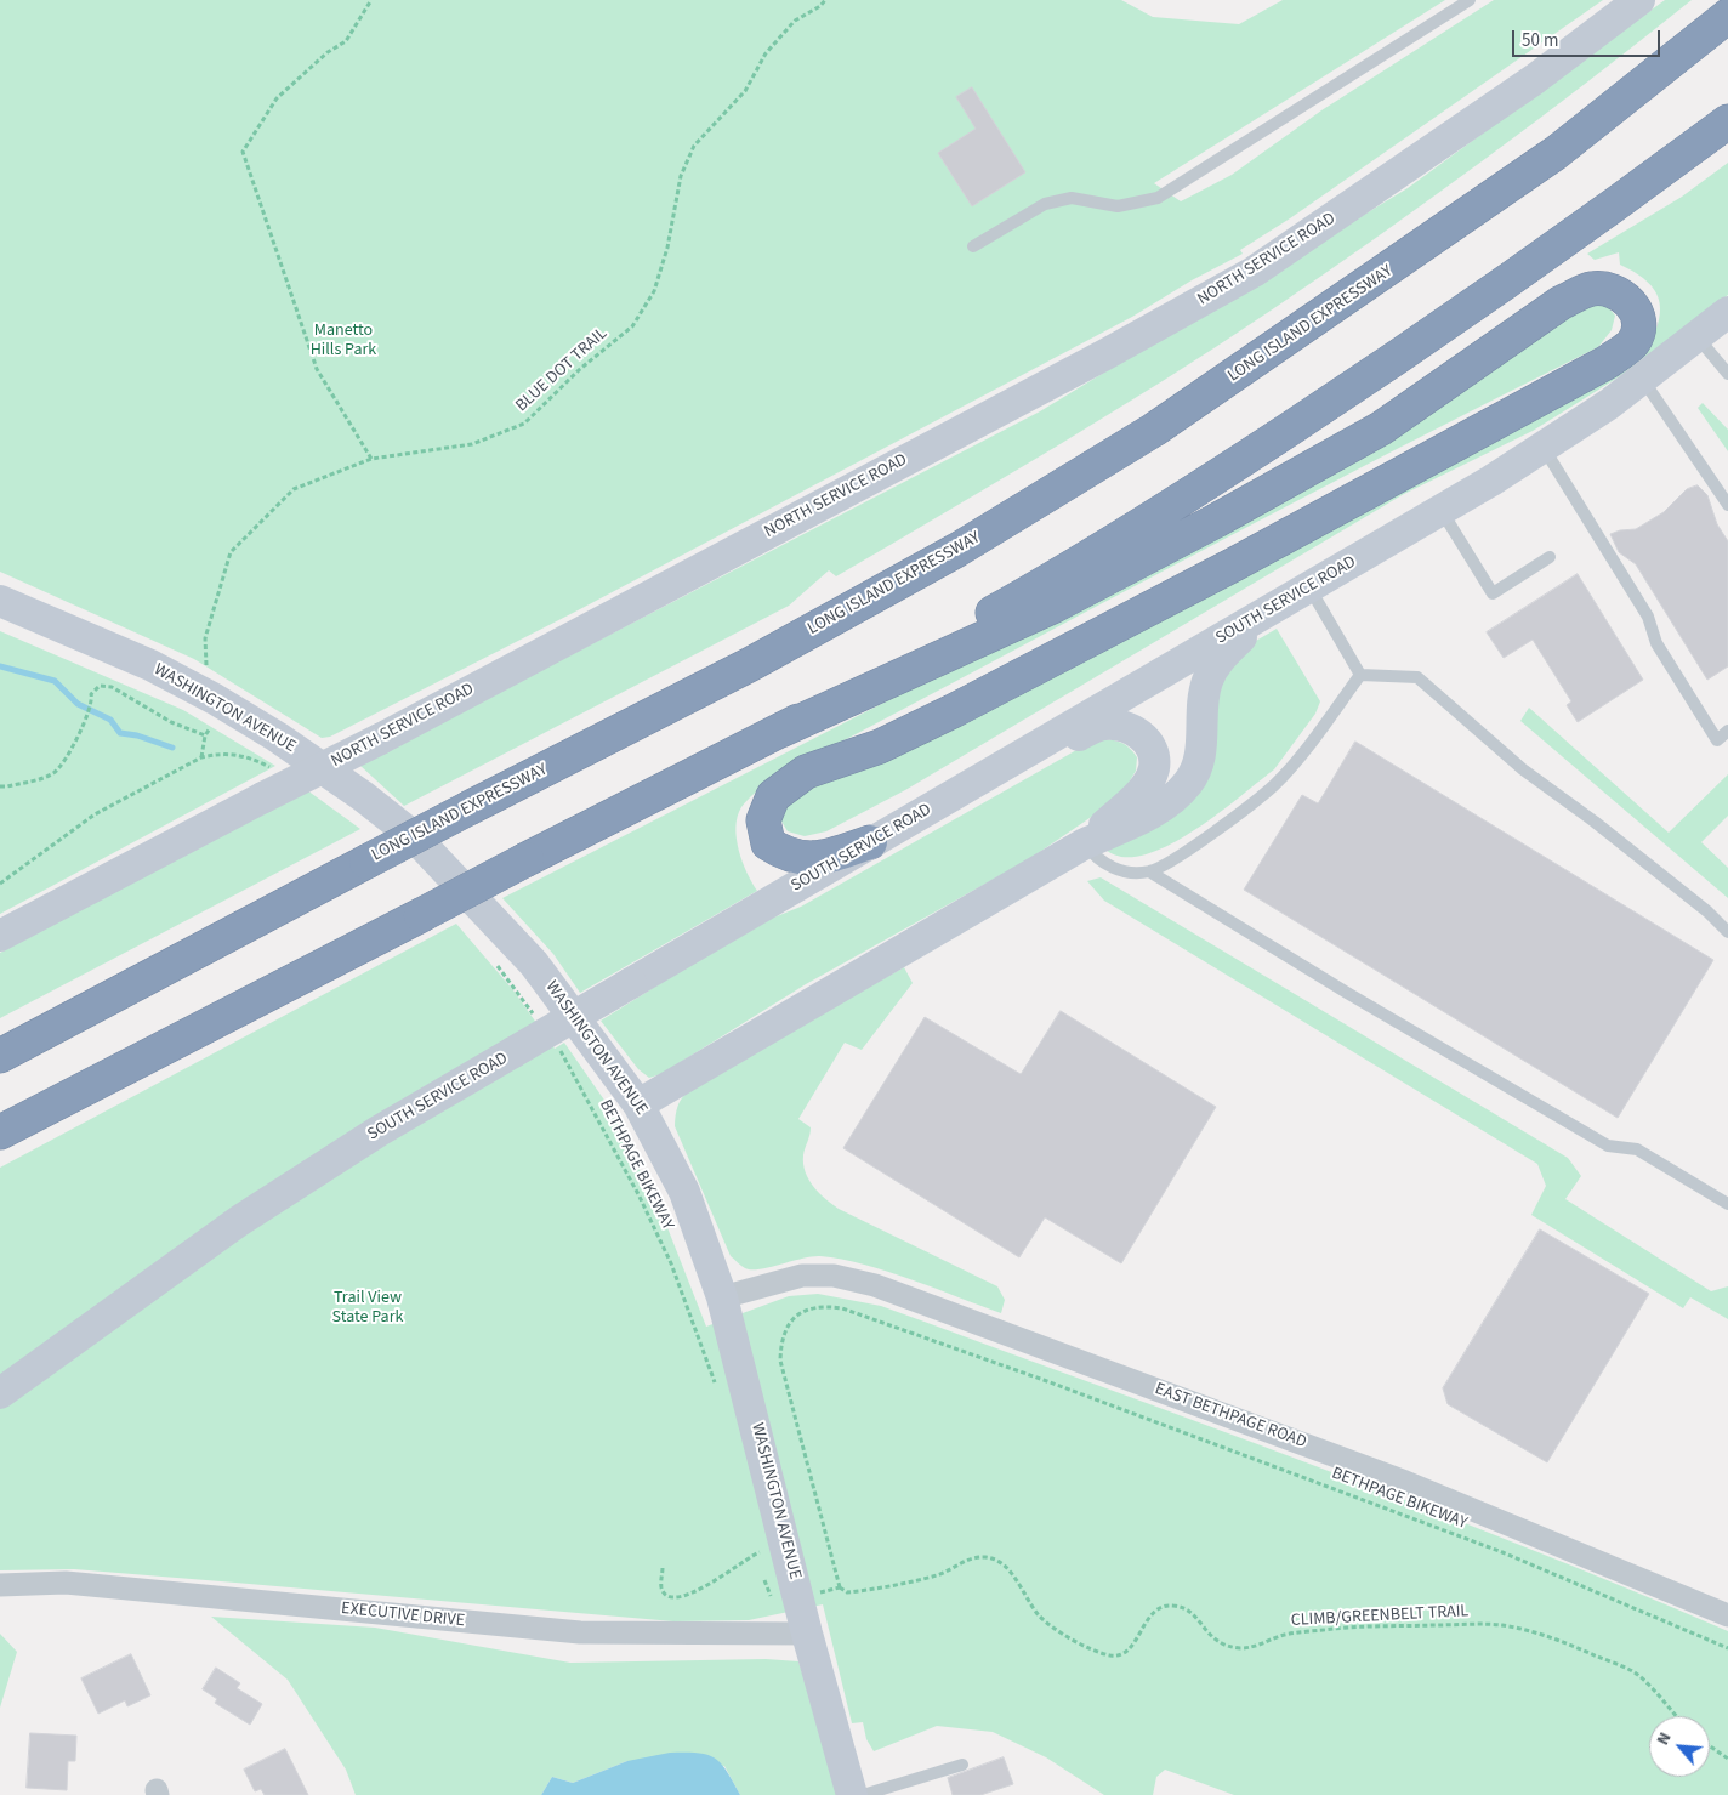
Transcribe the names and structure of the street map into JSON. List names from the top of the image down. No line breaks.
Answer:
{"streets":{"highway":["LONG ISLAND EXPRESSWAY"],"main road":["NORTH SERVICE ROAD","SOUTH SERVICE ROAD","WASHINGTON AVENUE"],"street":["EAST BETHPAGE ROAD","EXECUTIVE DRIVE"],"path":["BLUE DOT TRAIL","BETHPAGE BIKEWAY","CLIMB/GREENBELT TRAIL"]},"crossings":[["WASHINGTON AVENUE","EAST BETHPAGE ROAD"],["WASHINGTON AVENUE","EXECUTIVE DRIVE"],["BETHPAGE BIKEWAY","CLIMB/GREENBELT TRAIL"]],"parks":["Manetto Hills Park","Trail View State Park"],"scale_bar":"50 m","north":"top left"}
